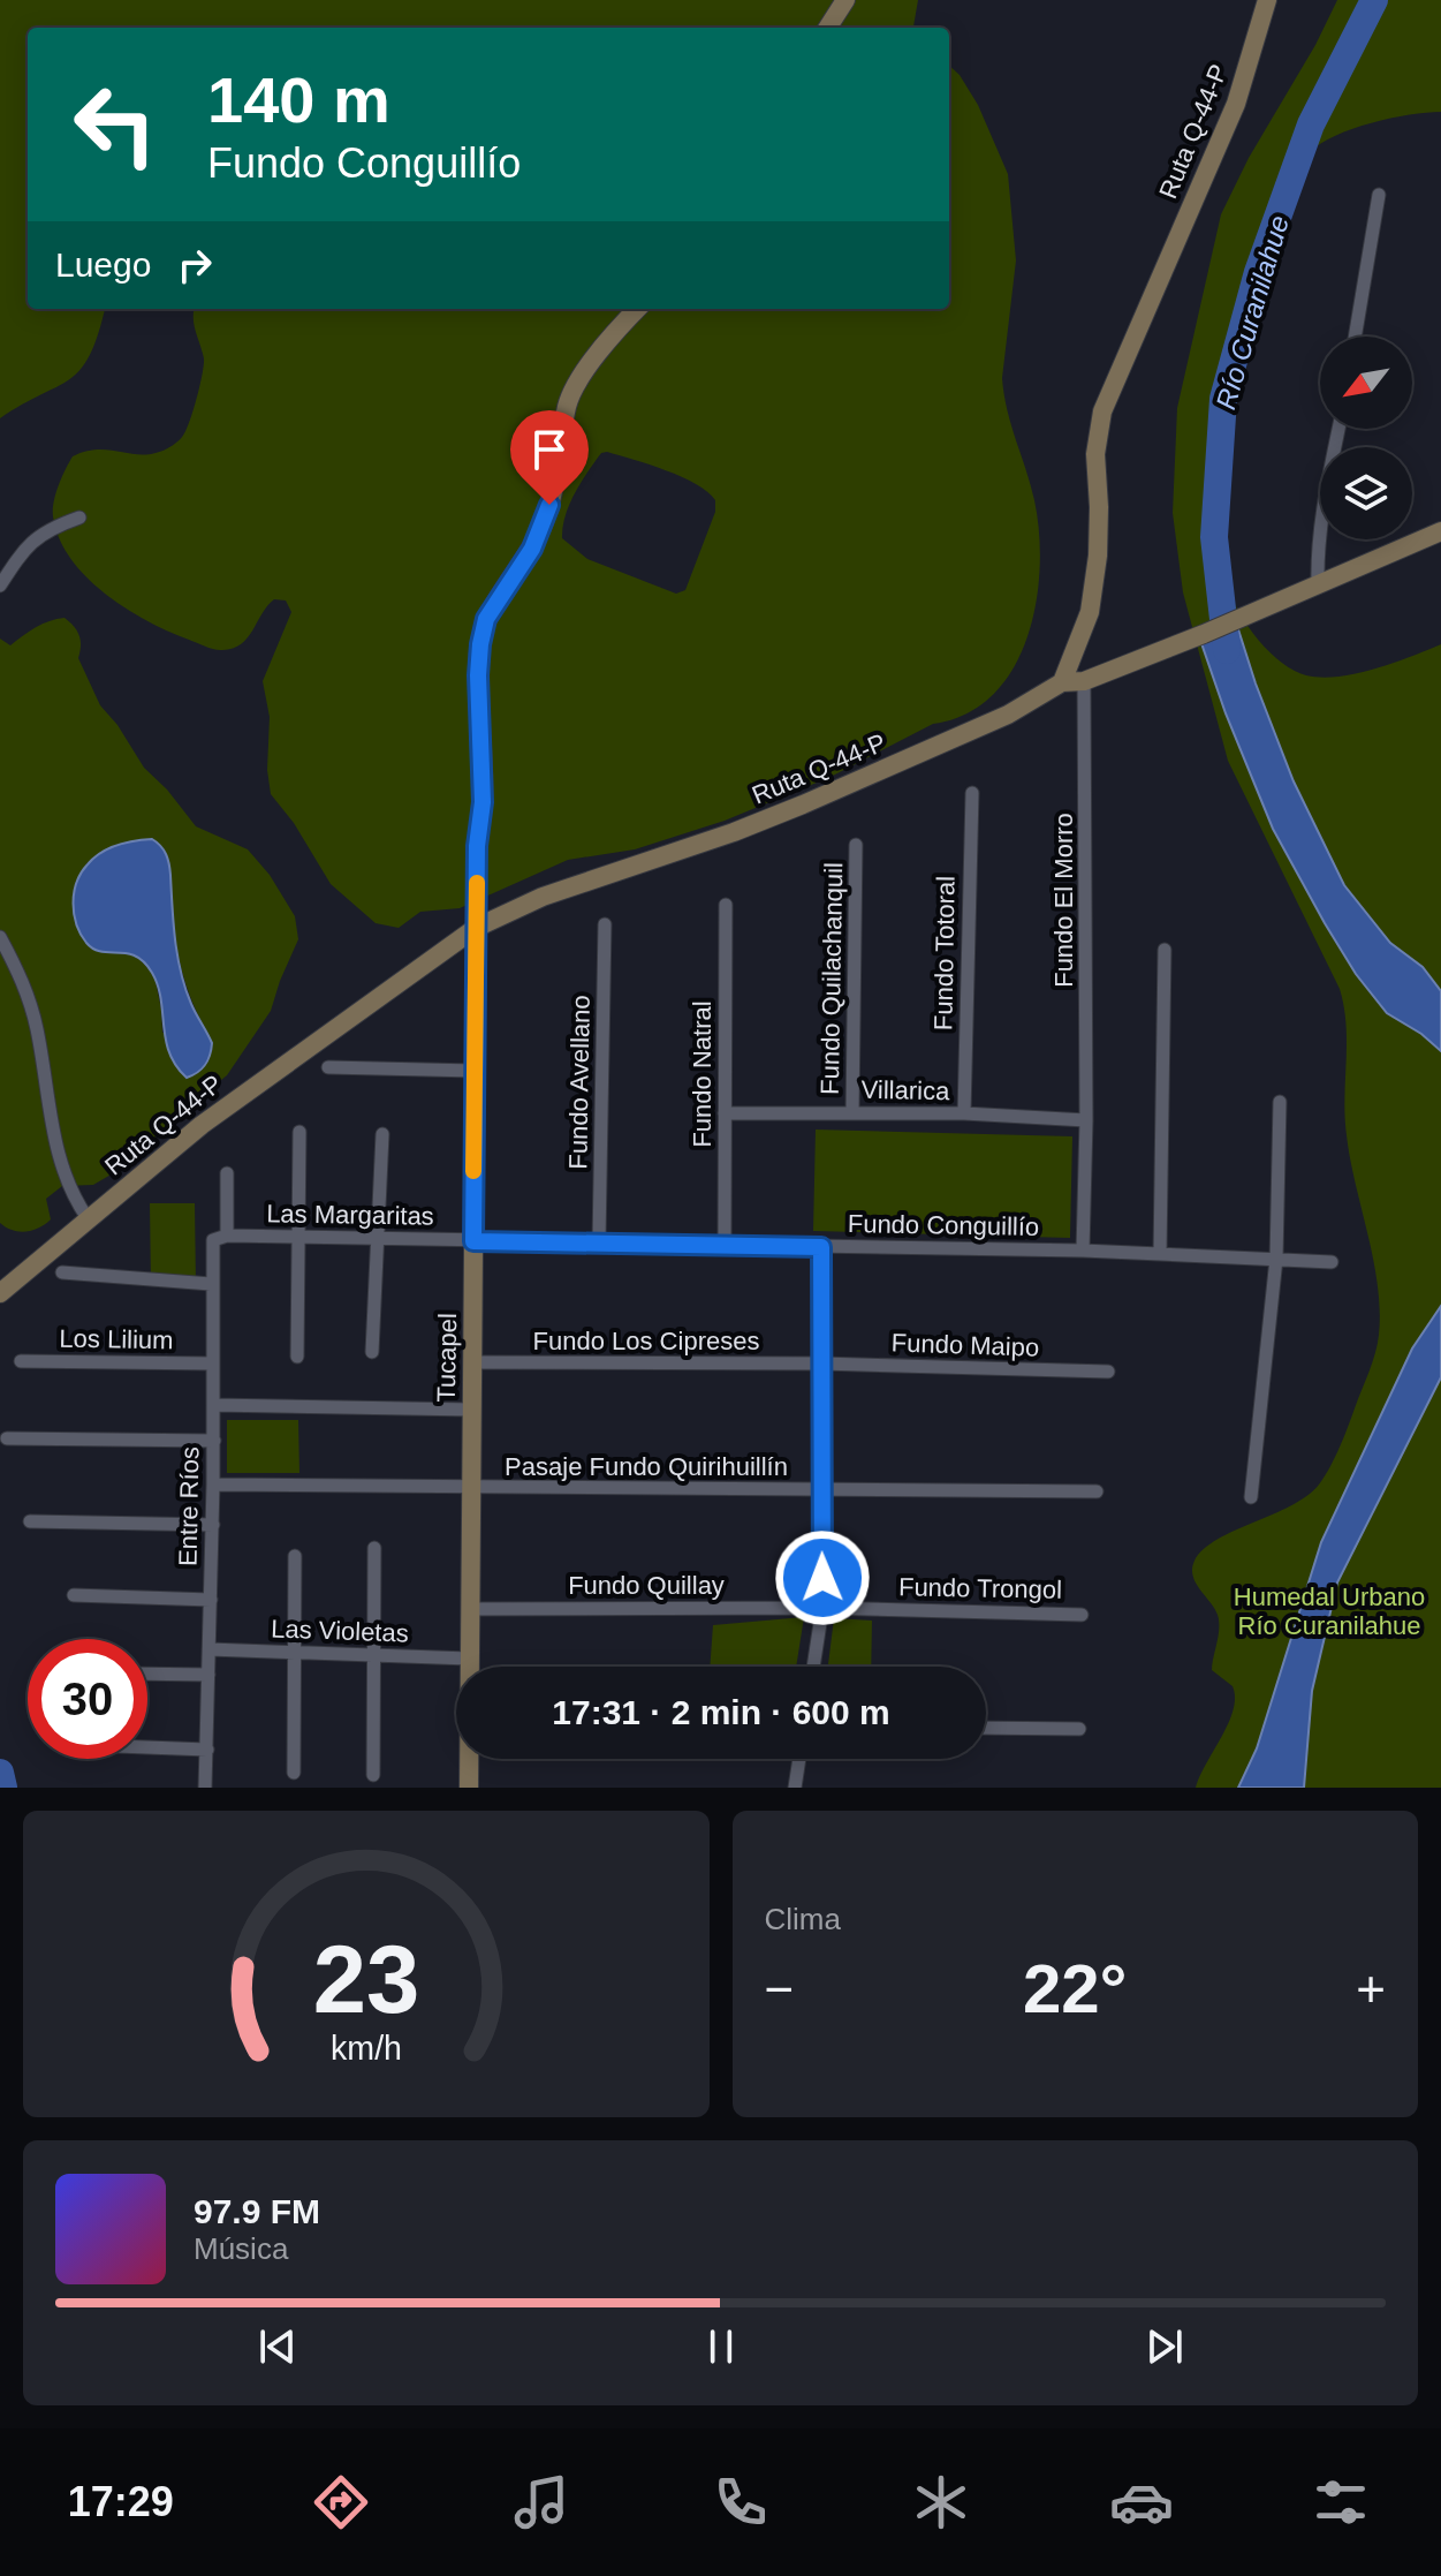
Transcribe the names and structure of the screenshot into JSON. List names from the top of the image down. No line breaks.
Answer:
{"streets":{"street":["Ruta Q-44-P","Fundo El Morro","Fundo Totoral","Fundo Quilachanquil","Fundo Natral","Fundo Avellano","Villarica","Las Margaritas","Fundo Conguillío","Los Lilium","Fundo Los Cipreses","Fundo Maipo","Tucapel","Pasaje Fundo Quirihuillín","Entre Ríos","Fundo Quillay","Fundo Trongol","Las Violetas"]},"crossings":[["Ruta Q-44-P","Tucapel"],["Fundo El Morro","Villarica"],["Fundo Totoral","Villarica"],["Fundo Quilachanquil","Villarica"],["Fundo Natral","Villarica"],["Fundo Natral","Fundo Conguillío"],["Fundo Avellano","Fundo Conguillío"],["Las Margaritas","Fundo Conguillío"],["Las Margaritas","Tucapel"],["Las Margaritas","Entre Ríos"],["Fundo Conguillío","Tucapel"],["Los Lilium","Entre Ríos"],["Fundo Los Cipreses","Fundo Maipo"],["Fundo Los Cipreses","Tucapel"],["Tucapel","Pasaje Fundo Quirihuillín"],["Tucapel","Fundo Quillay"],["Tucapel","Las Violetas"],["Pasaje Fundo Quirihuillín","Entre Ríos"],["Entre Ríos","Las Violetas"],["Fundo Quillay","Fundo Trongol"]],"water":["Río Curanilahue"],"parks":["Humedal Urbano Río Curanilahue"],"north":"bottom left","page":{"turn":["140 m","Fundo Conguillío"],"then":"Luego","limit":"30","trip":"17:31 · 2 min · 600 m","tile":"Clima","heat":["−","22°","+"],"song":["97.9 FM","Música"],"tabs":"17:29","gauge":["23","km/h"]}}
